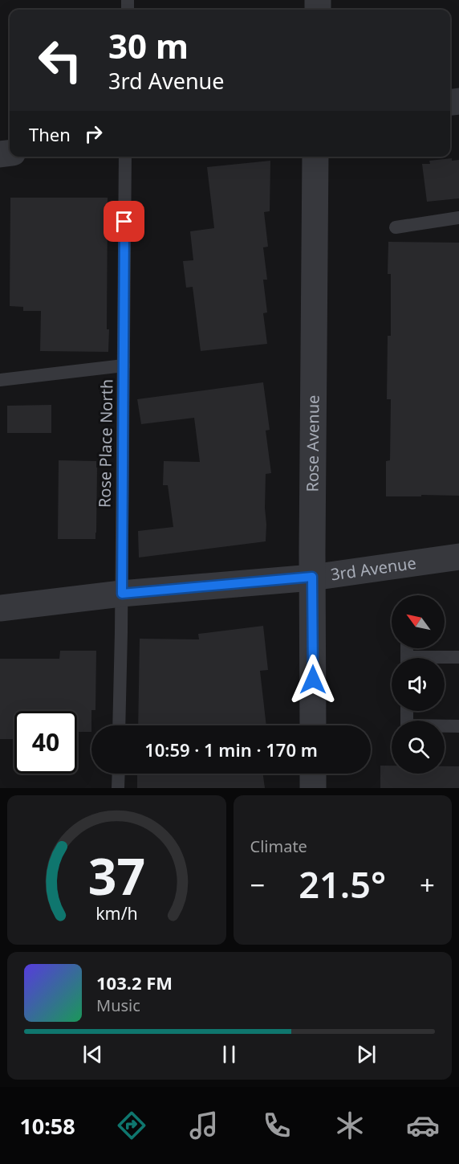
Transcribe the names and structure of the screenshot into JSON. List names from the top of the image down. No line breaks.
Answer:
{"streets":{"street":["Rose Avenue","3rd Avenue"],"lane":["Rose Place North"]},"crossings":[["Rose Place North","3rd Avenue"],["Rose Avenue","3rd Avenue"]],"north":"top left","page":{"turn":["30 m","3rd Avenue"],"then":"Then","limit":"40","trip":"10:59 · 1 min · 170 m","tile":"Climate","heat":["−","21.5°","+"],"song":["103.2 FM","Music"],"tabs":"10:58","gauge":["37","km/h"]}}
